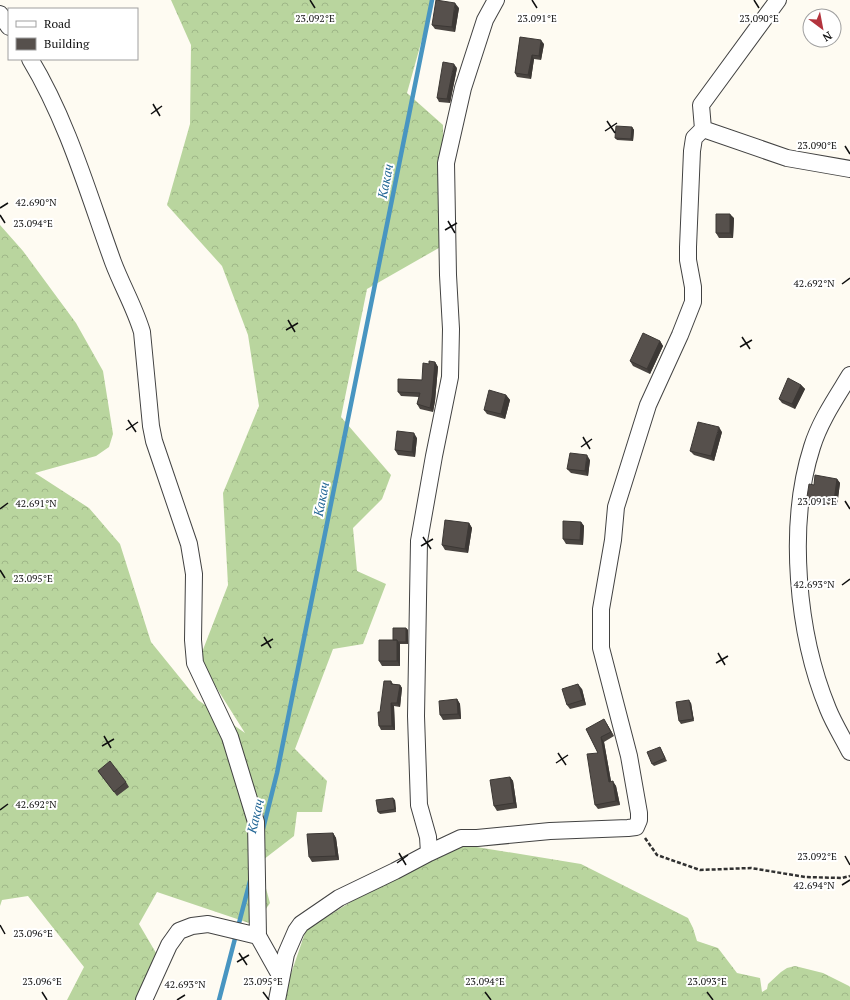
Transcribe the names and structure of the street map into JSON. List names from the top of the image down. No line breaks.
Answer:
{"water":["Какач"],"legend":["Road","Building"],"north":"bottom right","coordinates":["23.092°E","23.091°E","23.090°E","42.690°N","23.094°E","42.692°N","42.691°N","23.095°E","42.693°N","42.694°N","23.096°E","23.093°E"]}
